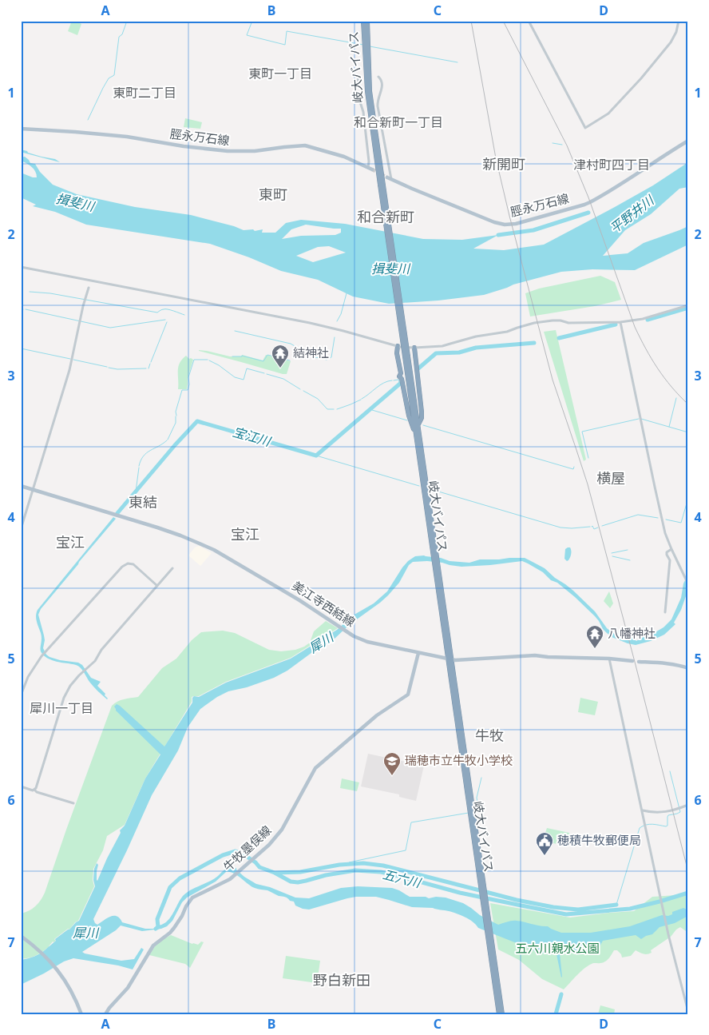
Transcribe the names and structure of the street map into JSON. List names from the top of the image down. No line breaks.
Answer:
{"streets":{"highway":["岐大バイパス"],"main road":["脛永万石線","美江寺西結線","牛牧墨俣線"]},"crossings":[["岐大バイパス","美江寺西結線"],["美江寺西結線","牛牧墨俣線"]],"districts":["東町一丁目","東町二丁目","和合新町一丁目","新開町","津村町四丁目","東町","和合新町","横屋","東結","宝江","宝江","犀川一丁目","牛牧","野白新田"],"water":["揖斐川","平野井川","宝江川","犀川","五六川"],"parks":["五六川親水公園"],"places":{"temple":["結神社","八幡神社"],"school or university":["瑞穂市立牛牧小学校"],"public building":["穂積牛牧郵便局"]},"grid":{"columns":["A","B","C","D"],"rows":["1","2","3","4","5","6","7"]}}
